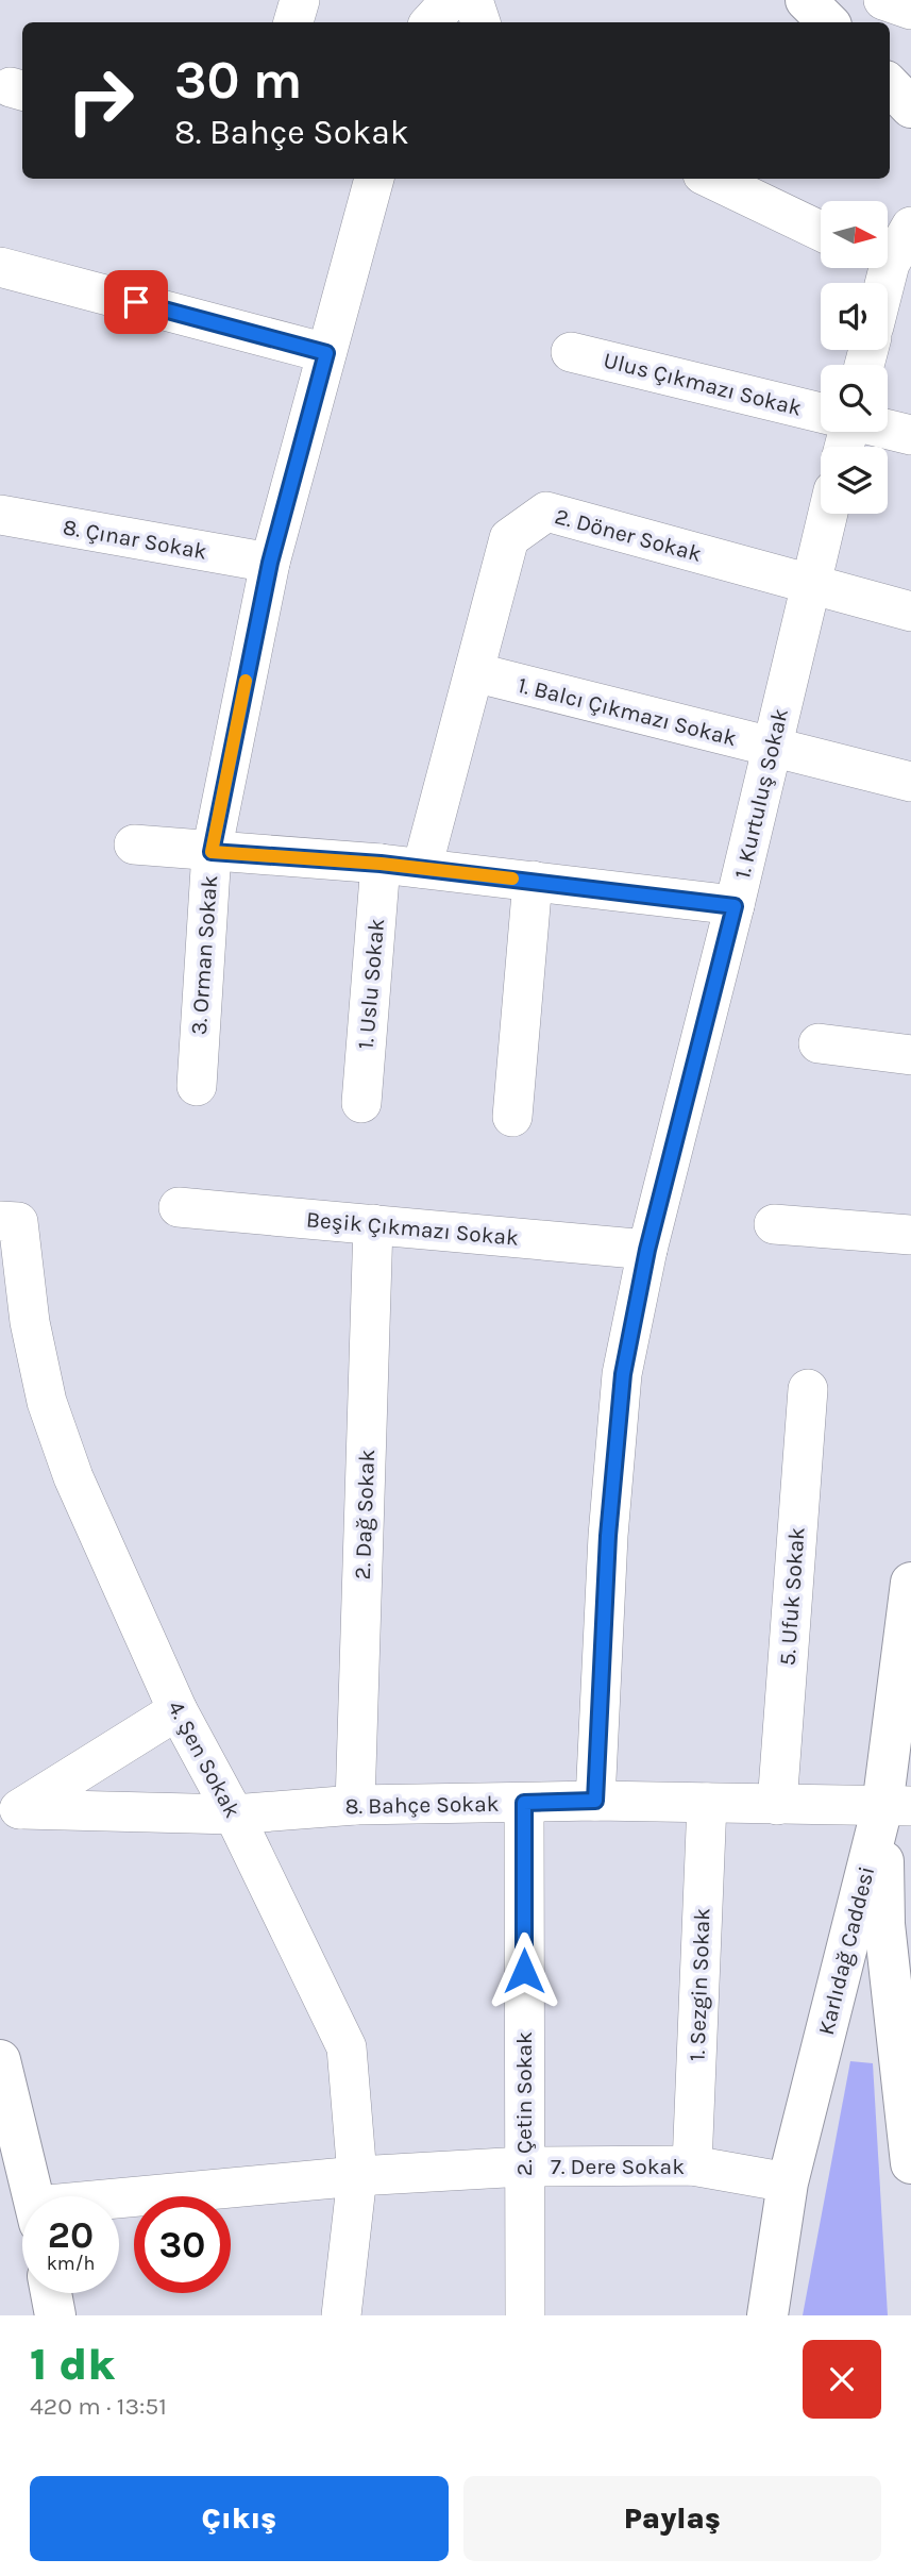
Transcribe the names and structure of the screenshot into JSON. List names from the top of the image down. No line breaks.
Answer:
{"streets":{"main road":["Karlıdağ Caddesi"],"street":["Ulus Çıkmazı Sokak","2. Döner Sokak","8. Çınar Sokak","1. Balcı Çıkmazı Sokak","1. Kurtuluş Sokak","3. Orman Sokak","1. Uslu Sokak","Beşik Çıkmazı Sokak","2. Dağ Sokak","5. Ufuk Sokak","4. Şen Sokak","8. Bahçe Sokak","1. Sezgin Sokak","2. Çetin Sokak","7. Dere Sokak"]},"crossings":[["2. Döner Sokak","1. Balcı Çıkmazı Sokak"],["2. Döner Sokak","1. Kurtuluş Sokak"],["8. Çınar Sokak","3. Orman Sokak"],["1. Balcı Çıkmazı Sokak","1. Kurtuluş Sokak"],["1. Kurtuluş Sokak","Beşik Çıkmazı Sokak"],["1. Kurtuluş Sokak","8. Bahçe Sokak"],["Beşik Çıkmazı Sokak","2. Dağ Sokak"],["2. Dağ Sokak","8. Bahçe Sokak"],["5. Ufuk Sokak","8. Bahçe Sokak"],["4. Şen Sokak","8. Bahçe Sokak"],["4. Şen Sokak","7. Dere Sokak"],["8. Bahçe Sokak","Karlıdağ Caddesi"],["8. Bahçe Sokak","1. Sezgin Sokak"],["8. Bahçe Sokak","2. Çetin Sokak"],["Karlıdağ Caddesi","7. Dere Sokak"],["1. Sezgin Sokak","7. Dere Sokak"],["2. Çetin Sokak","7. Dere Sokak"]],"north":"right","page":{"turn":["30 m","8. Bahçe Sokak"],"speed":"20 km/h","limit":"30","heading":["1 dk","420 m · 13:51"],"buttons":["Çıkış","Paylaş"]}}
